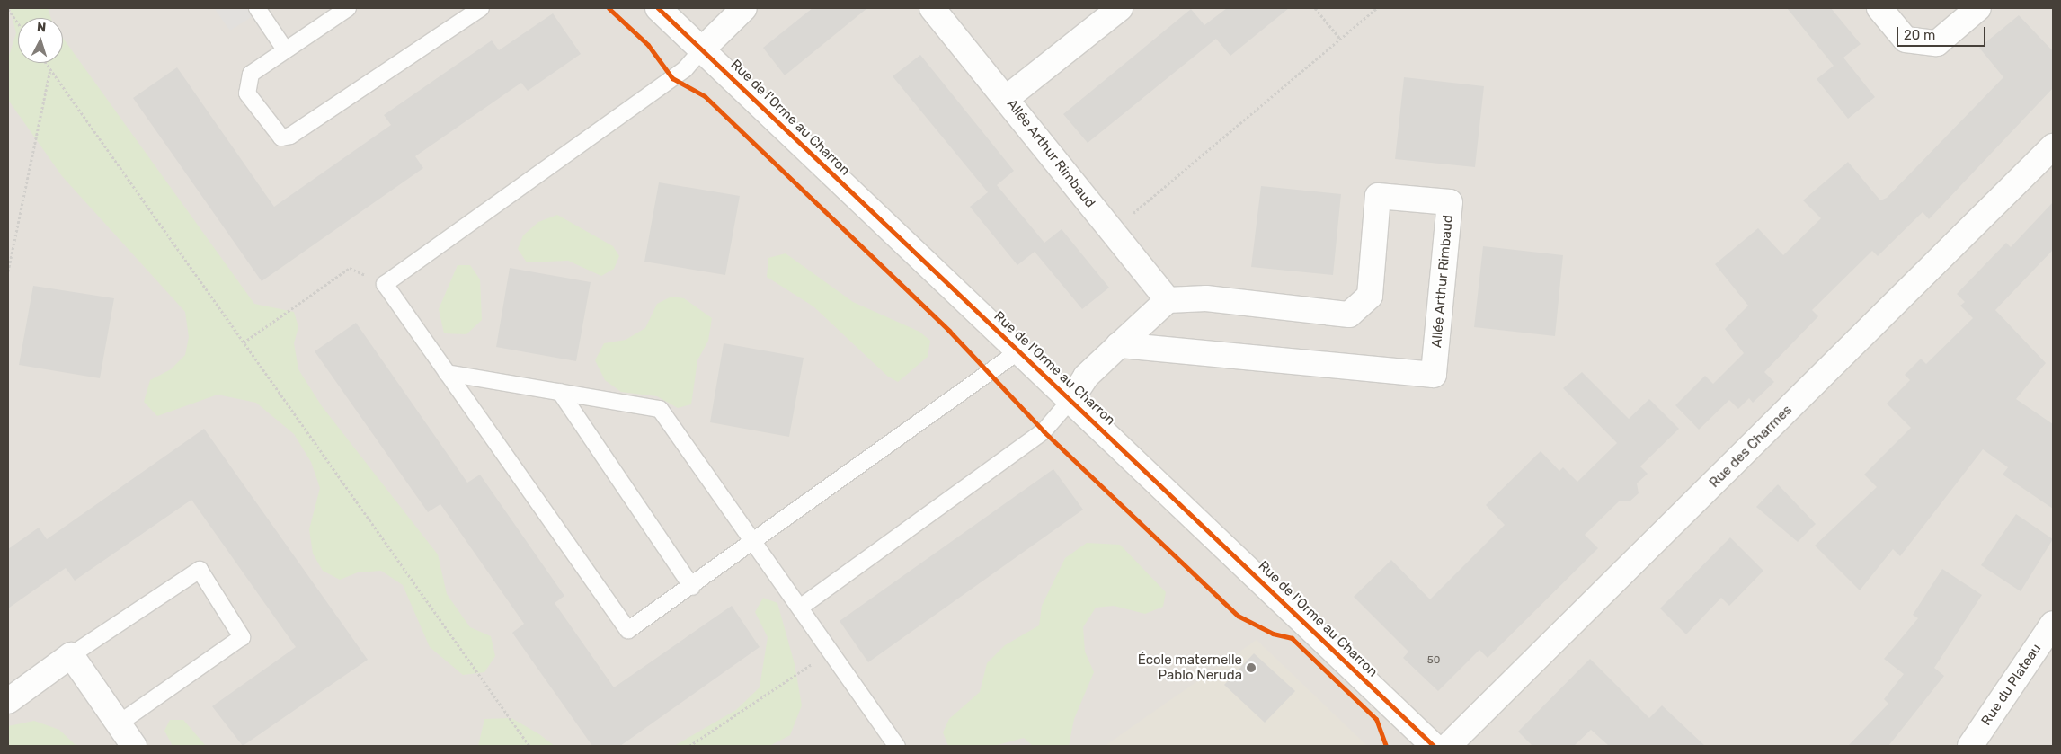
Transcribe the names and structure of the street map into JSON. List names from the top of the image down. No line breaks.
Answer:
{"streets":{"street":["Rue de l'Orme au Charron","Allée Arthur Rimbaud","Rue des Charmes","Rue du Plateau"]},"places":["École maternelle Pablo Neruda"],"house_numbers":["50"],"scale_bar":"20 m","north":"top"}
